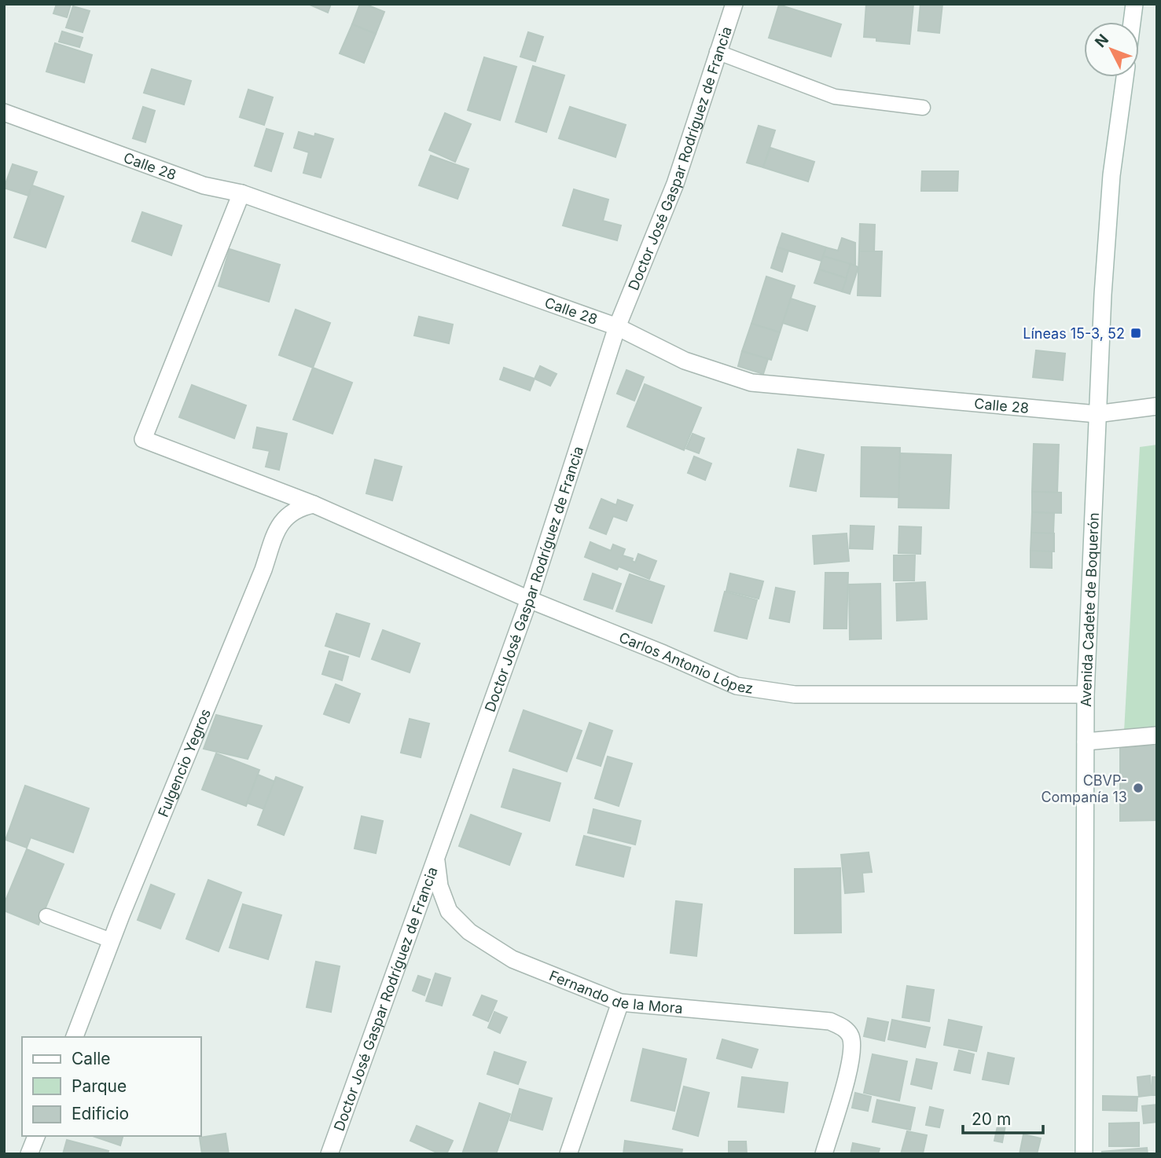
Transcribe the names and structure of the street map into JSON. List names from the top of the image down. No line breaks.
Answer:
{"streets":{"street":["Doctor José Gaspar Rodríguez de Francia","Calle 28","Avenida Cadete de Boquerón","Carlos Antonio López","Fulgencio Yegros","Fernando de la Mora"]},"crossings":[["Doctor José Gaspar Rodríguez de Francia","Calle 28"],["Doctor José Gaspar Rodríguez de Francia","Carlos Antonio López"],["Doctor José Gaspar Rodríguez de Francia","Fernando de la Mora"],["Calle 28","Avenida Cadete de Boquerón"],["Calle 28","Carlos Antonio López"],["Avenida Cadete de Boquerón","Carlos Antonio López"],["Carlos Antonio López","Fulgencio Yegros"]],"places":{"transit":["Líneas 15-3, 52"],"other":["CBVP- Companía 13"]},"legend":["Calle","Parque","Edificio"],"scale_bar":"20 m","north":"top left"}
